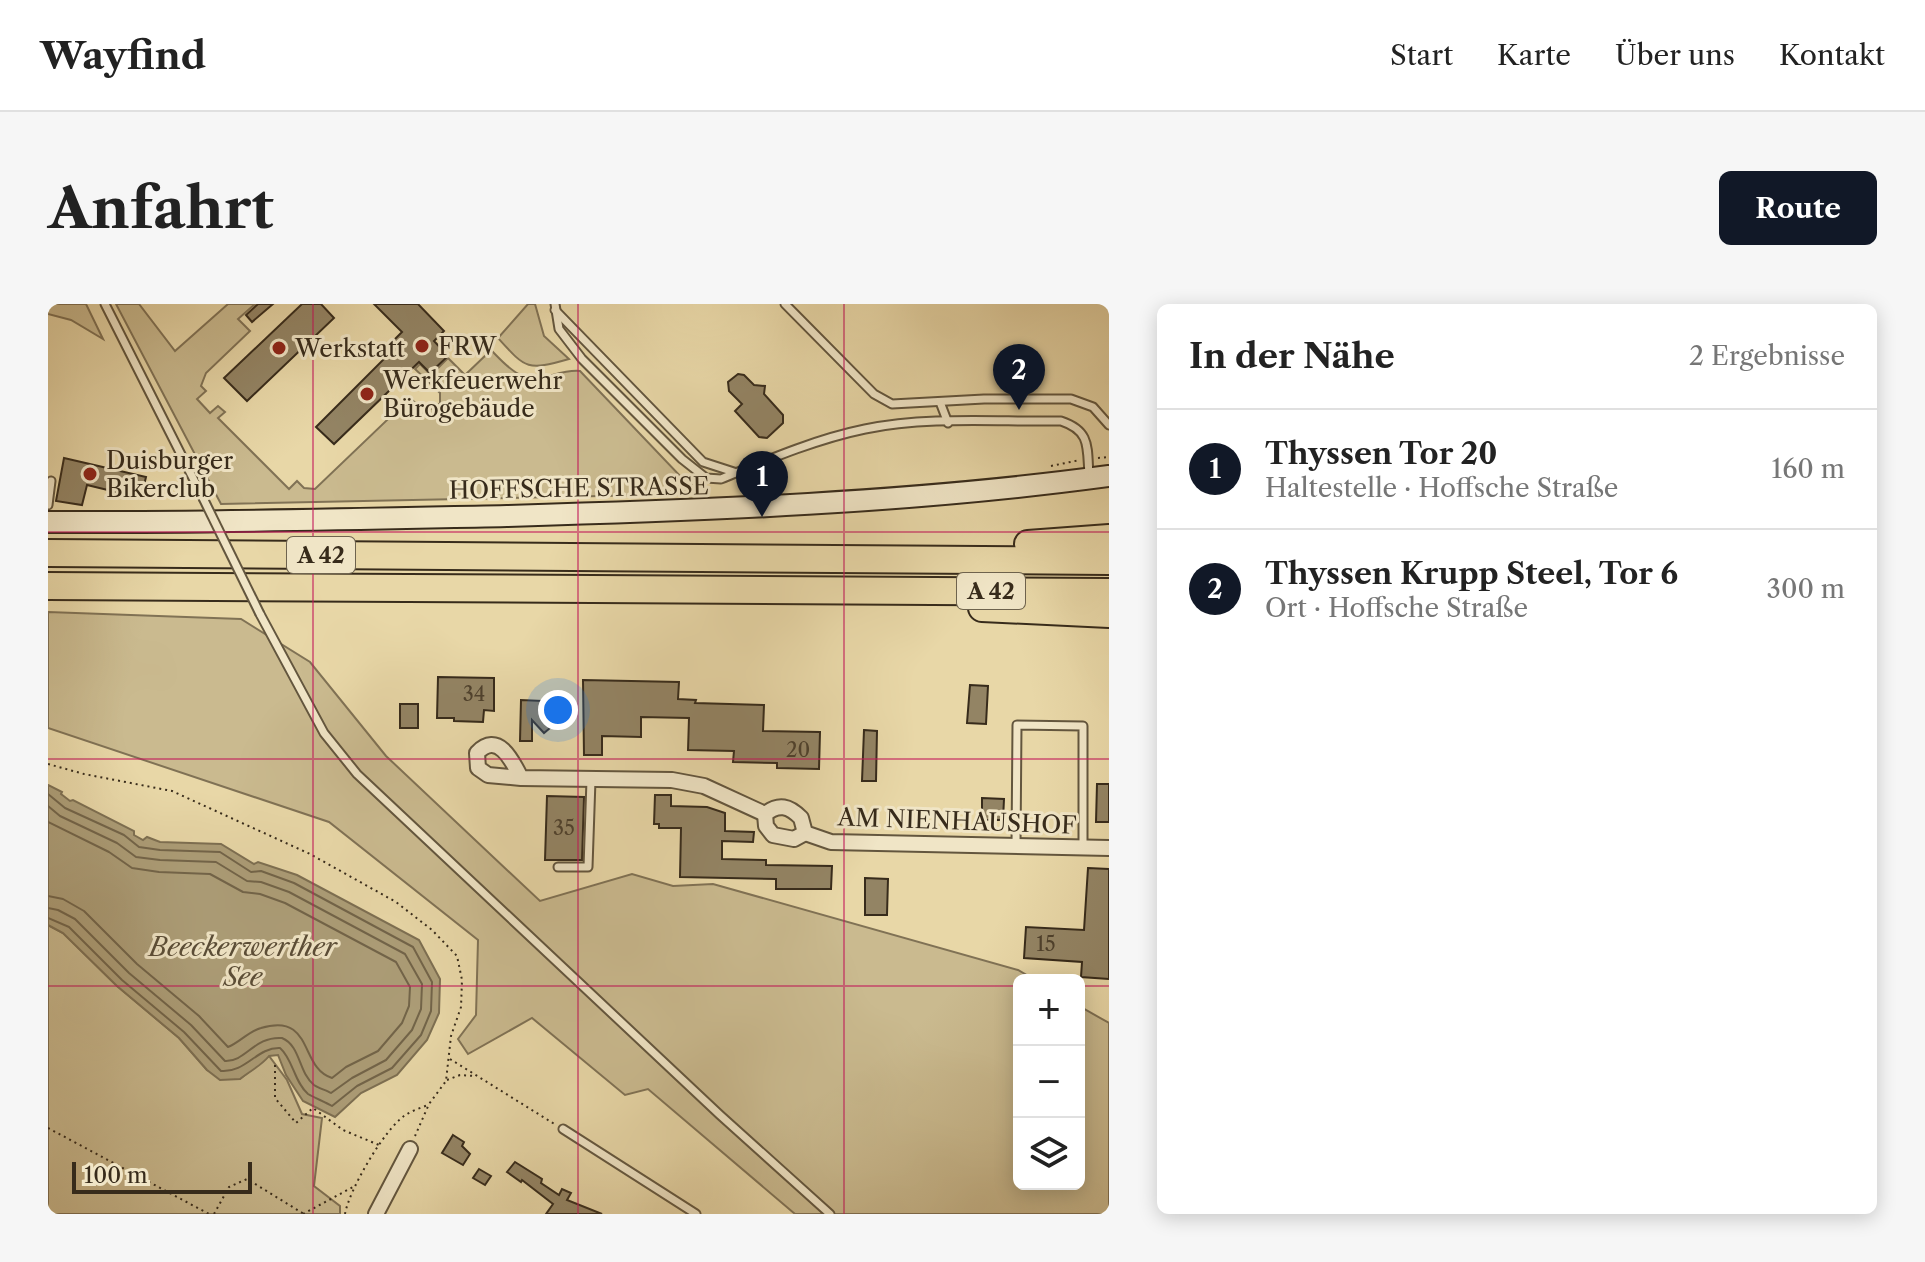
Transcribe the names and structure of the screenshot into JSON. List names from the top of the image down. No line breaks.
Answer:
{"streets":{"highway":["A 42"],"street":["HOFFSCHE STRASSE","AM NIENHAUSHOF"]},"water":["Beeckerwerther See"],"places":["FRW","Werkstatt","Werkfeuerwehr Bürogebäude","Duisburger Bikerclub"],"house_numbers":["34","20","35","15"],"scale_bar":"100 m","page":{"header":"Wayfind","nav":["Start","Karte","Über uns","Kontakt"],"buttons":"Route","title":"Anfahrt","heading":["In der Nähe","2 Ergebnisse"],"pins":["2","1"],"list":[{"mark":"1","name":"Thyssen Tor 20","note":"Haltestelle · Hoffsche Straße","value":"160 m"},{"mark":"2","name":"Thyssen Krupp Steel, Tor 6","note":"Ort · Hoffsche Straße","value":"300 m"}],"map_buttons":["+","−"],"scale":"100 m"}}
